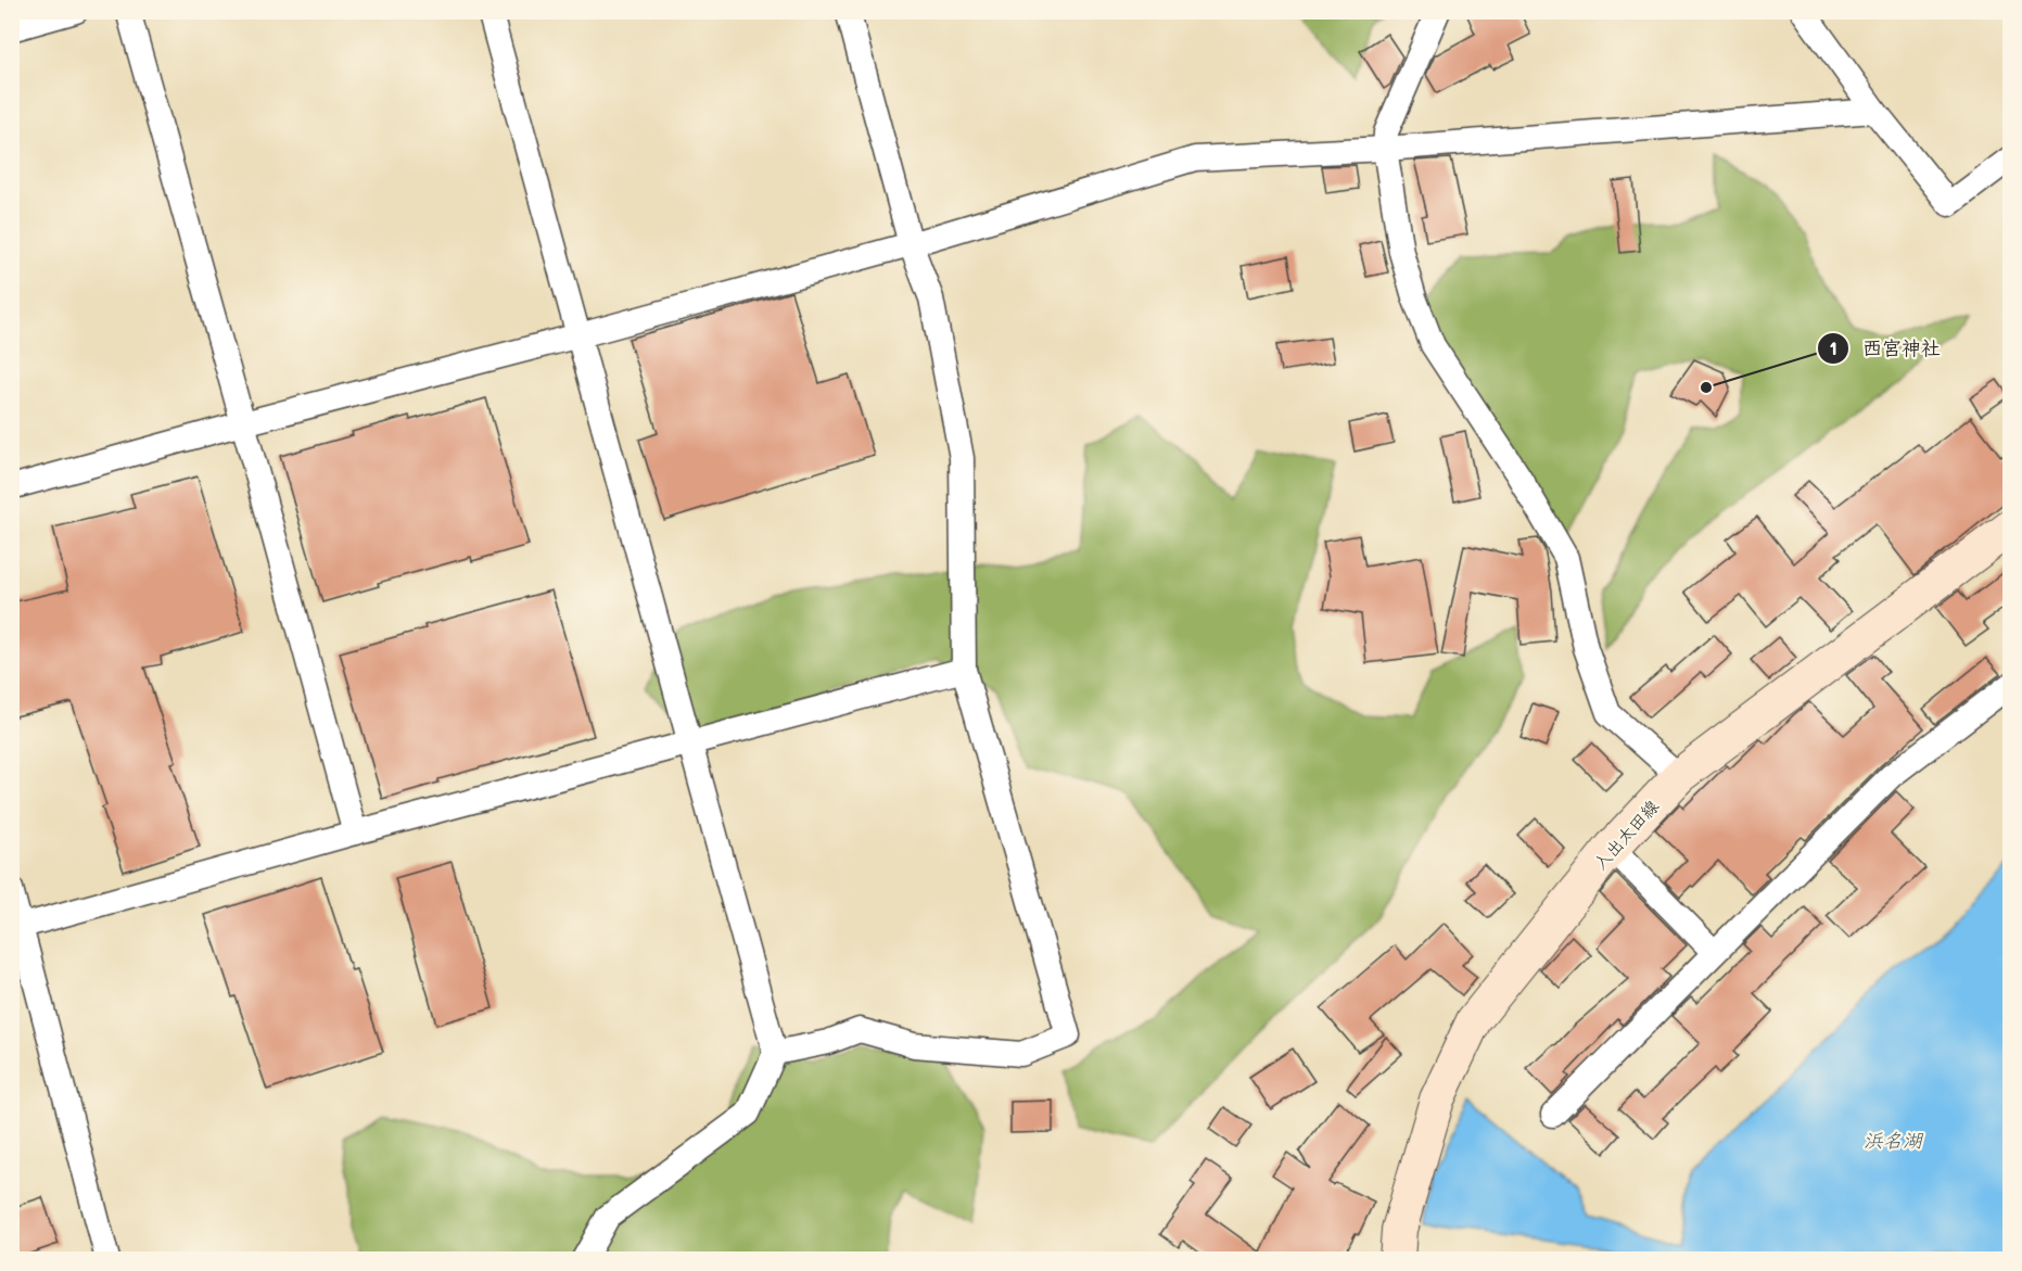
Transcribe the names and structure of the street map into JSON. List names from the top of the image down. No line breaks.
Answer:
{"streets":{"main road":["入出太田線"]},"water":["浜名湖"],"places":["西宮神社"]}
